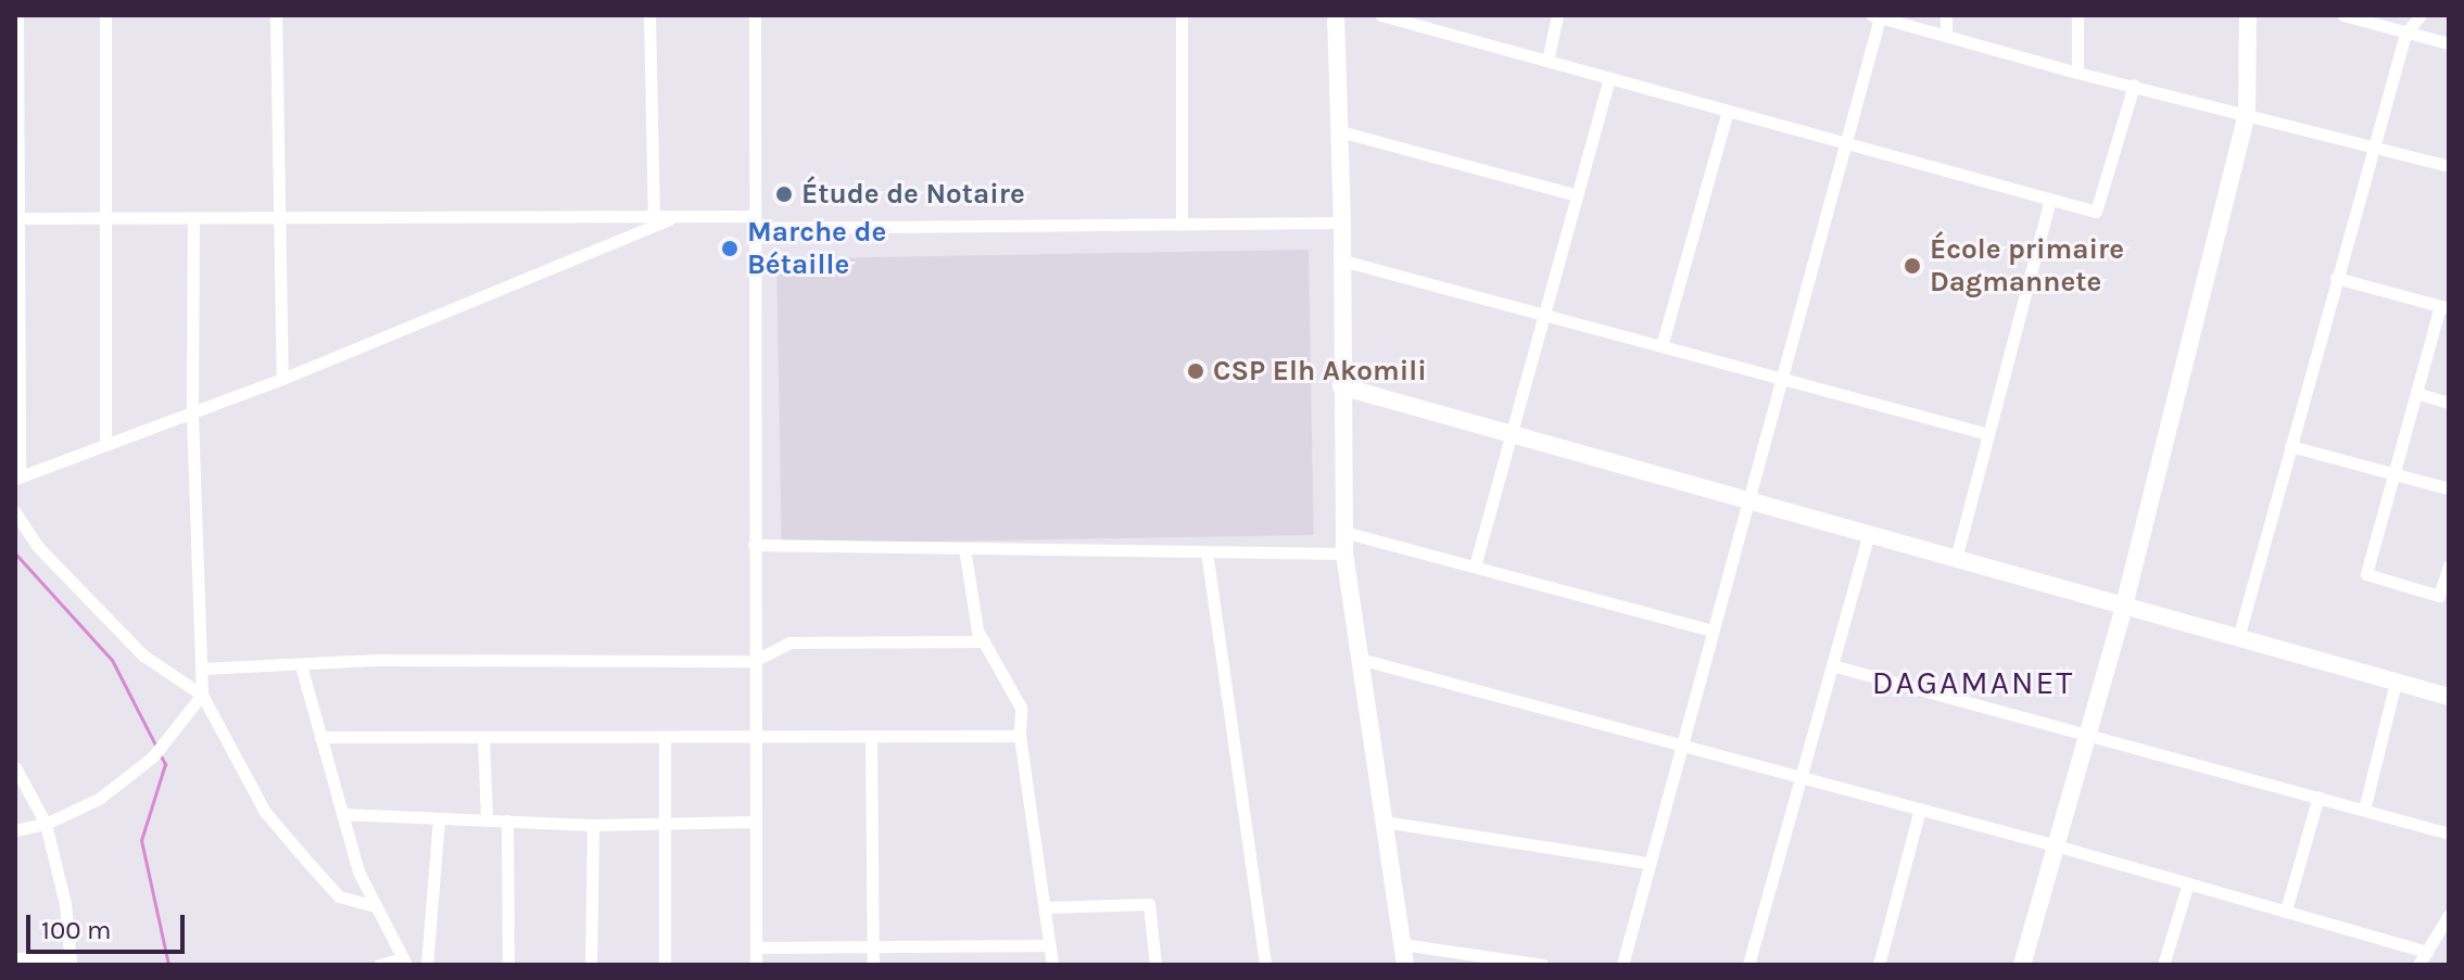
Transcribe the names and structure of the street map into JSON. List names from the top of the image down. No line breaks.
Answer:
{"districts":["DAGAMANET"],"places":["Étude de Notaire","Marche de Bétaille","École primaire Dagmannete","CSP Elh Akomili"],"scale_bar":"100 m"}
